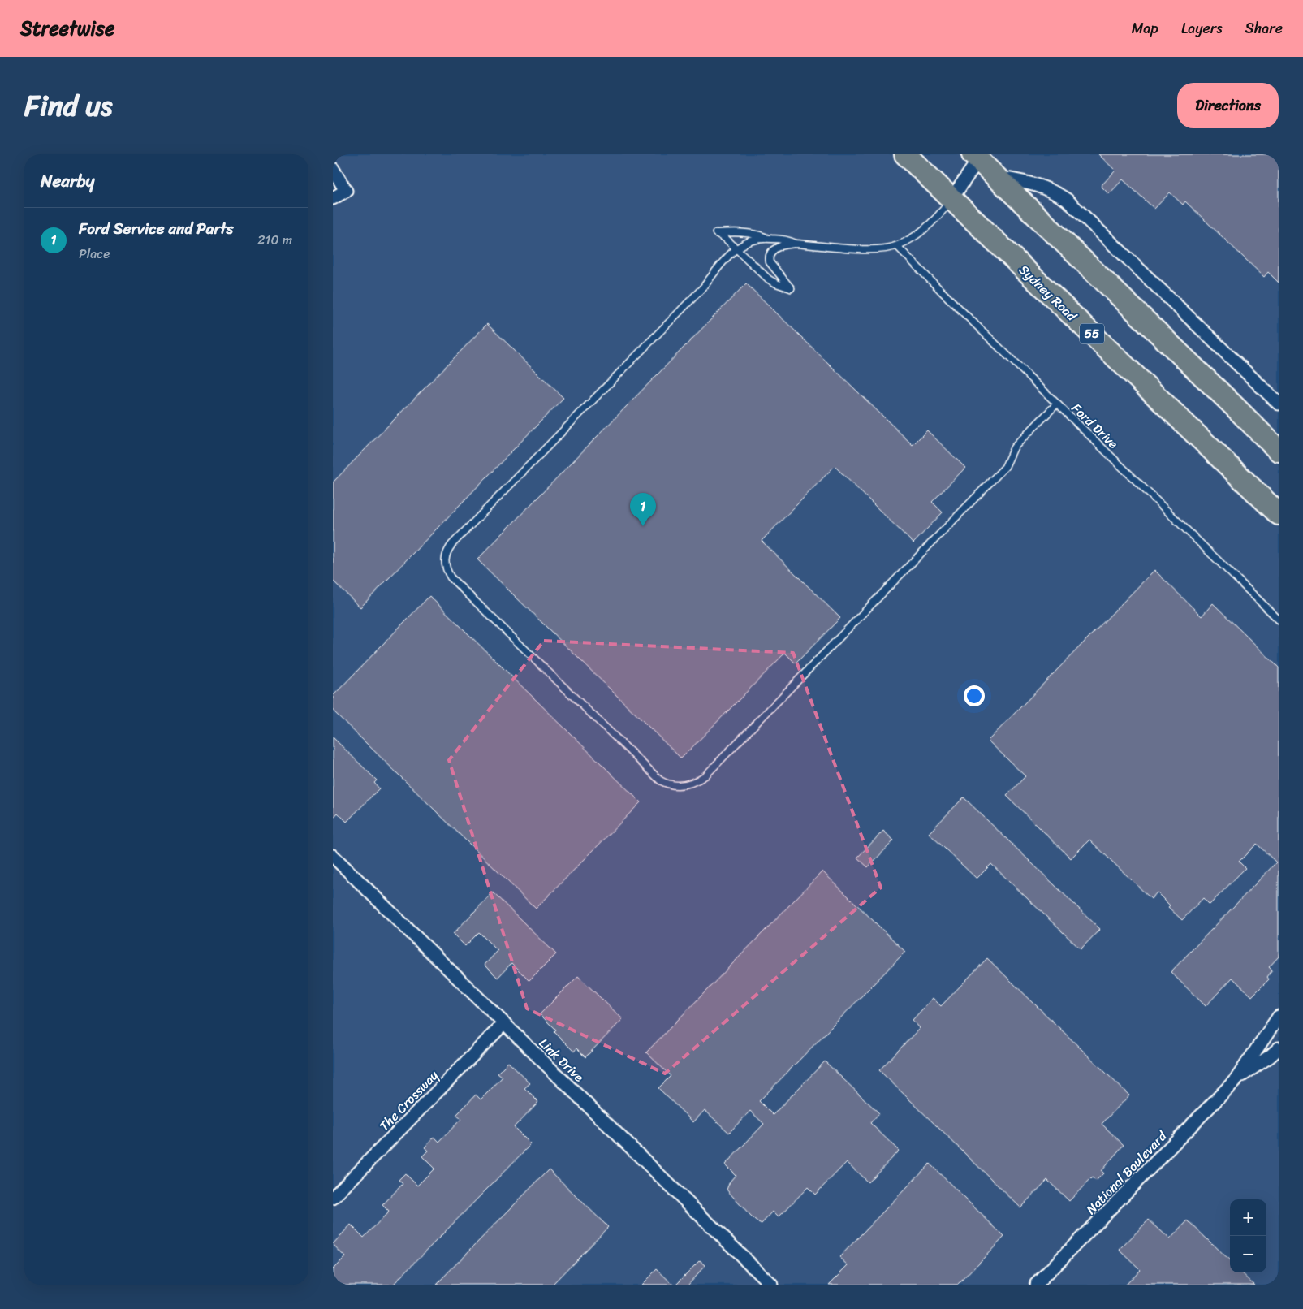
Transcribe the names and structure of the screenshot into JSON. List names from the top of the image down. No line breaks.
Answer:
{"streets":{"highway":["Sydney Road","55"],"street":["Link Drive","The Crossway","National Boulevard"],"lane":["Ford Drive"]},"crossings":[["Link Drive","The Crossway"]],"page":{"header":"Streetwise","nav":["Map","Layers","Share"],"title":"Find us","buttons":"Directions","heading":"Nearby","list":[{"mark":"1","name":"Ford Service and Parts","note":"Place","value":"210 m"}],"pins":"1","map_buttons":["+","−"]}}
